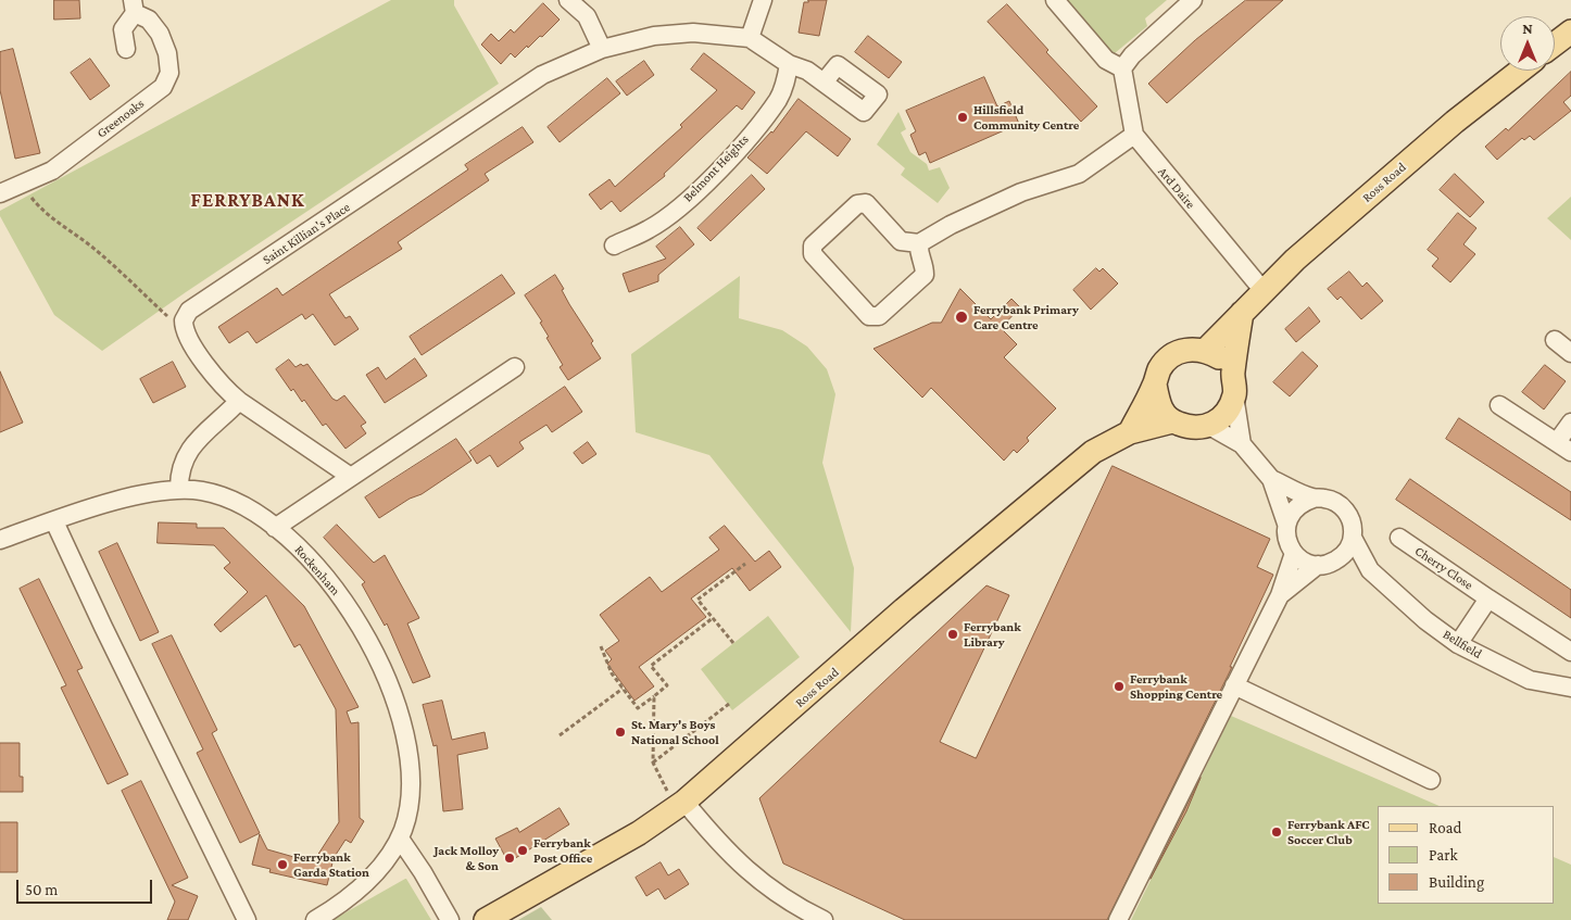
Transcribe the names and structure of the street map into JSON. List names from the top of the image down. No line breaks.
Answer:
{"streets":{"main road":["Ross Road"],"street":["Greenoaks","Belmont Heights","Ard Daire","Saint Killian's Place","Cherry Close","Rockenham","Bellfield"]},"crossings":[["Ross Road","Ard Daire"]],"districts":["FERRYBANK"],"places":["Hillsfield Community Centre","Ferrybank Primary Care Centre","Ferrybank Library","Ferrybank Shopping Centre","St. Mary's Boys National School","Ferrybank AFC Soccer Club","Ferrybank Post Office","Jack Molloy & Son","Ferrybank Garda Station"],"legend":["Road","Park","Building"],"scale_bar":"50 m","north":"top"}
